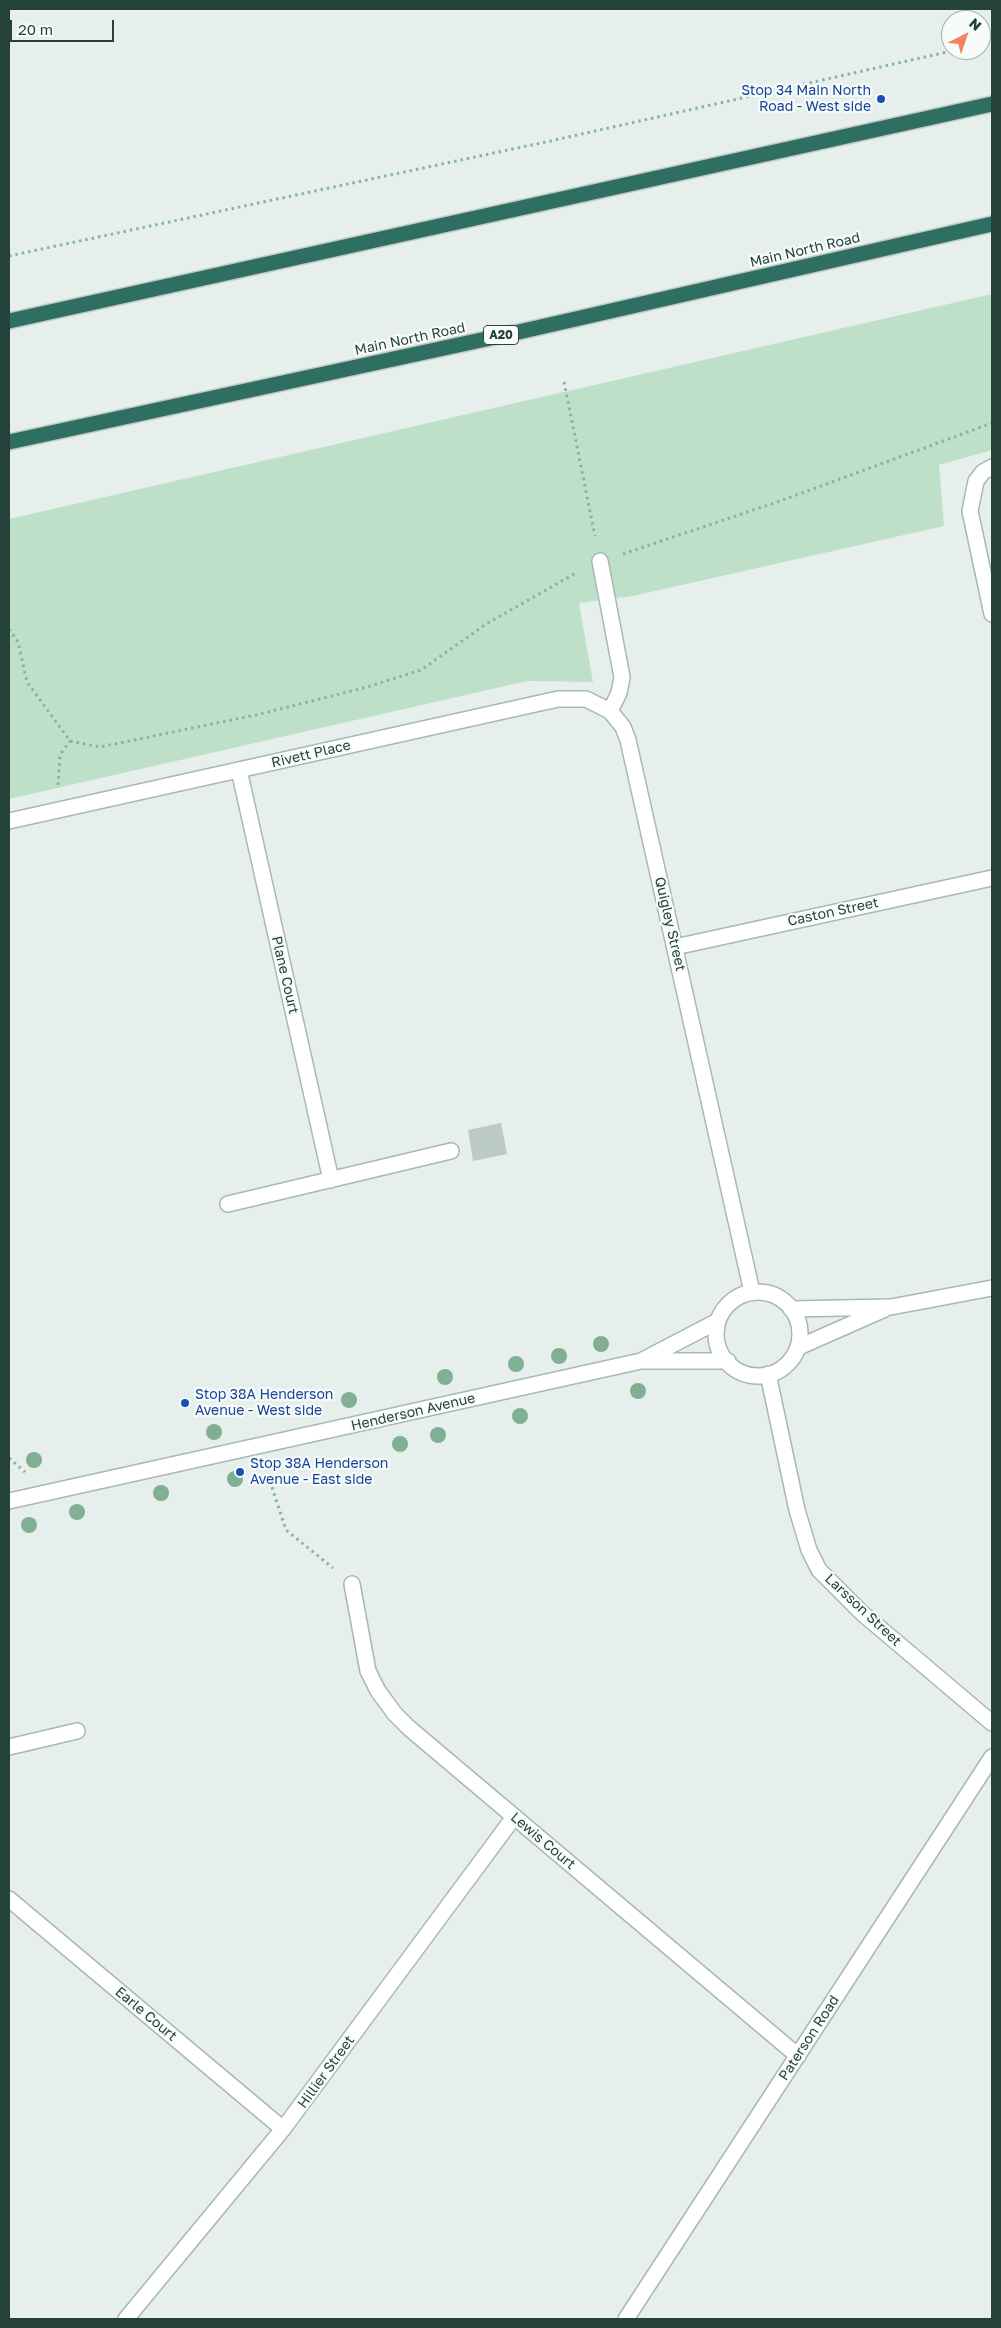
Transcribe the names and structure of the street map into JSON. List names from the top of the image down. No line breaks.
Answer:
{"streets":{"highway":["Main North Road","A20"],"street":["Rivett Place","Caston Street","Quigley Street","Plane Court","Henderson Avenue","Larsson Street","Lewis Court","Earle Court","Paterson Road","Hillier Street"]},"crossings":[["Rivett Place","Quigley Street"],["Rivett Place","Plane Court"],["Caston Street","Quigley Street"],["Quigley Street","Henderson Avenue"],["Quigley Street","Larsson Street"],["Henderson Avenue","Larsson Street"],["Lewis Court","Paterson Road"],["Lewis Court","Hillier Street"],["Earle Court","Hillier Street"]],"places":["Stop 34 Main North Road - West side","Stop 38A Henderson Avenue - West side","Stop 38A Henderson Avenue - East side"],"scale_bar":"20 m","north":"top right"}
